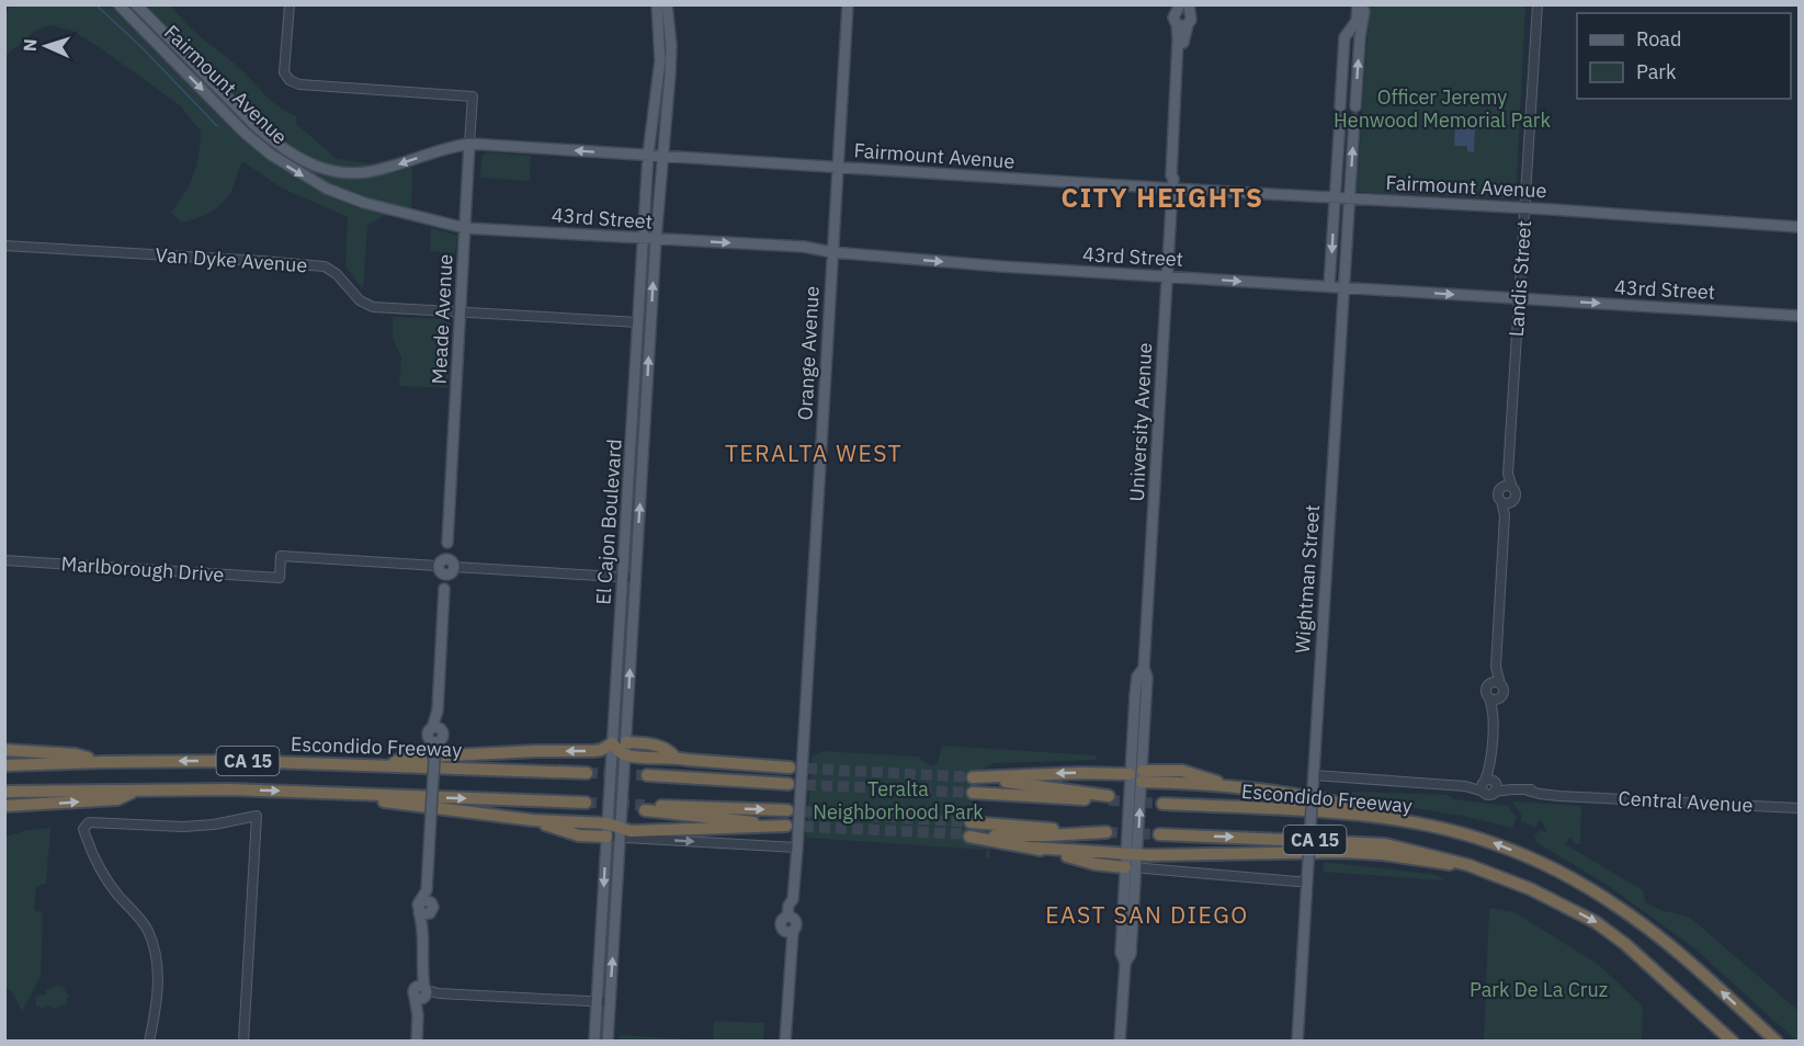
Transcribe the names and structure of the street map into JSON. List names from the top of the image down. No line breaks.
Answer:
{"streets":{"highway":["Escondido Freeway","CA 15"],"main road":["Fairmount Avenue","43rd Street","Meade Avenue","Orange Avenue","University Avenue","El Cajon Boulevard","Wightman Street"],"street":["Van Dyke Avenue","Landis Street","Marlborough Drive","Central Avenue"]},"crossings":[["Fairmount Avenue","43rd Street"],["Fairmount Avenue","Landis Street"],["Fairmount Avenue","Meade Avenue"],["Fairmount Avenue","Orange Avenue"],["Fairmount Avenue","University Avenue"],["Fairmount Avenue","El Cajon Boulevard"],["Fairmount Avenue","Wightman Street"],["43rd Street","Landis Street"],["43rd Street","Meade Avenue"],["43rd Street","Orange Avenue"],["43rd Street","University Avenue"],["43rd Street","El Cajon Boulevard"],["43rd Street","Wightman Street"],["Van Dyke Avenue","Meade Avenue"],["Van Dyke Avenue","El Cajon Boulevard"],["Meade Avenue","Marlborough Drive"]],"one_way":["43rd Street"],"districts":["CITY HEIGHTS","TERALTA WEST","EAST SAN DIEGO"],"parks":["Officer Jeremy Henwood Memorial Park","Teralta Neighborhood Park","Park De La Cruz"],"legend":["Road","Park"],"north":"left"}
